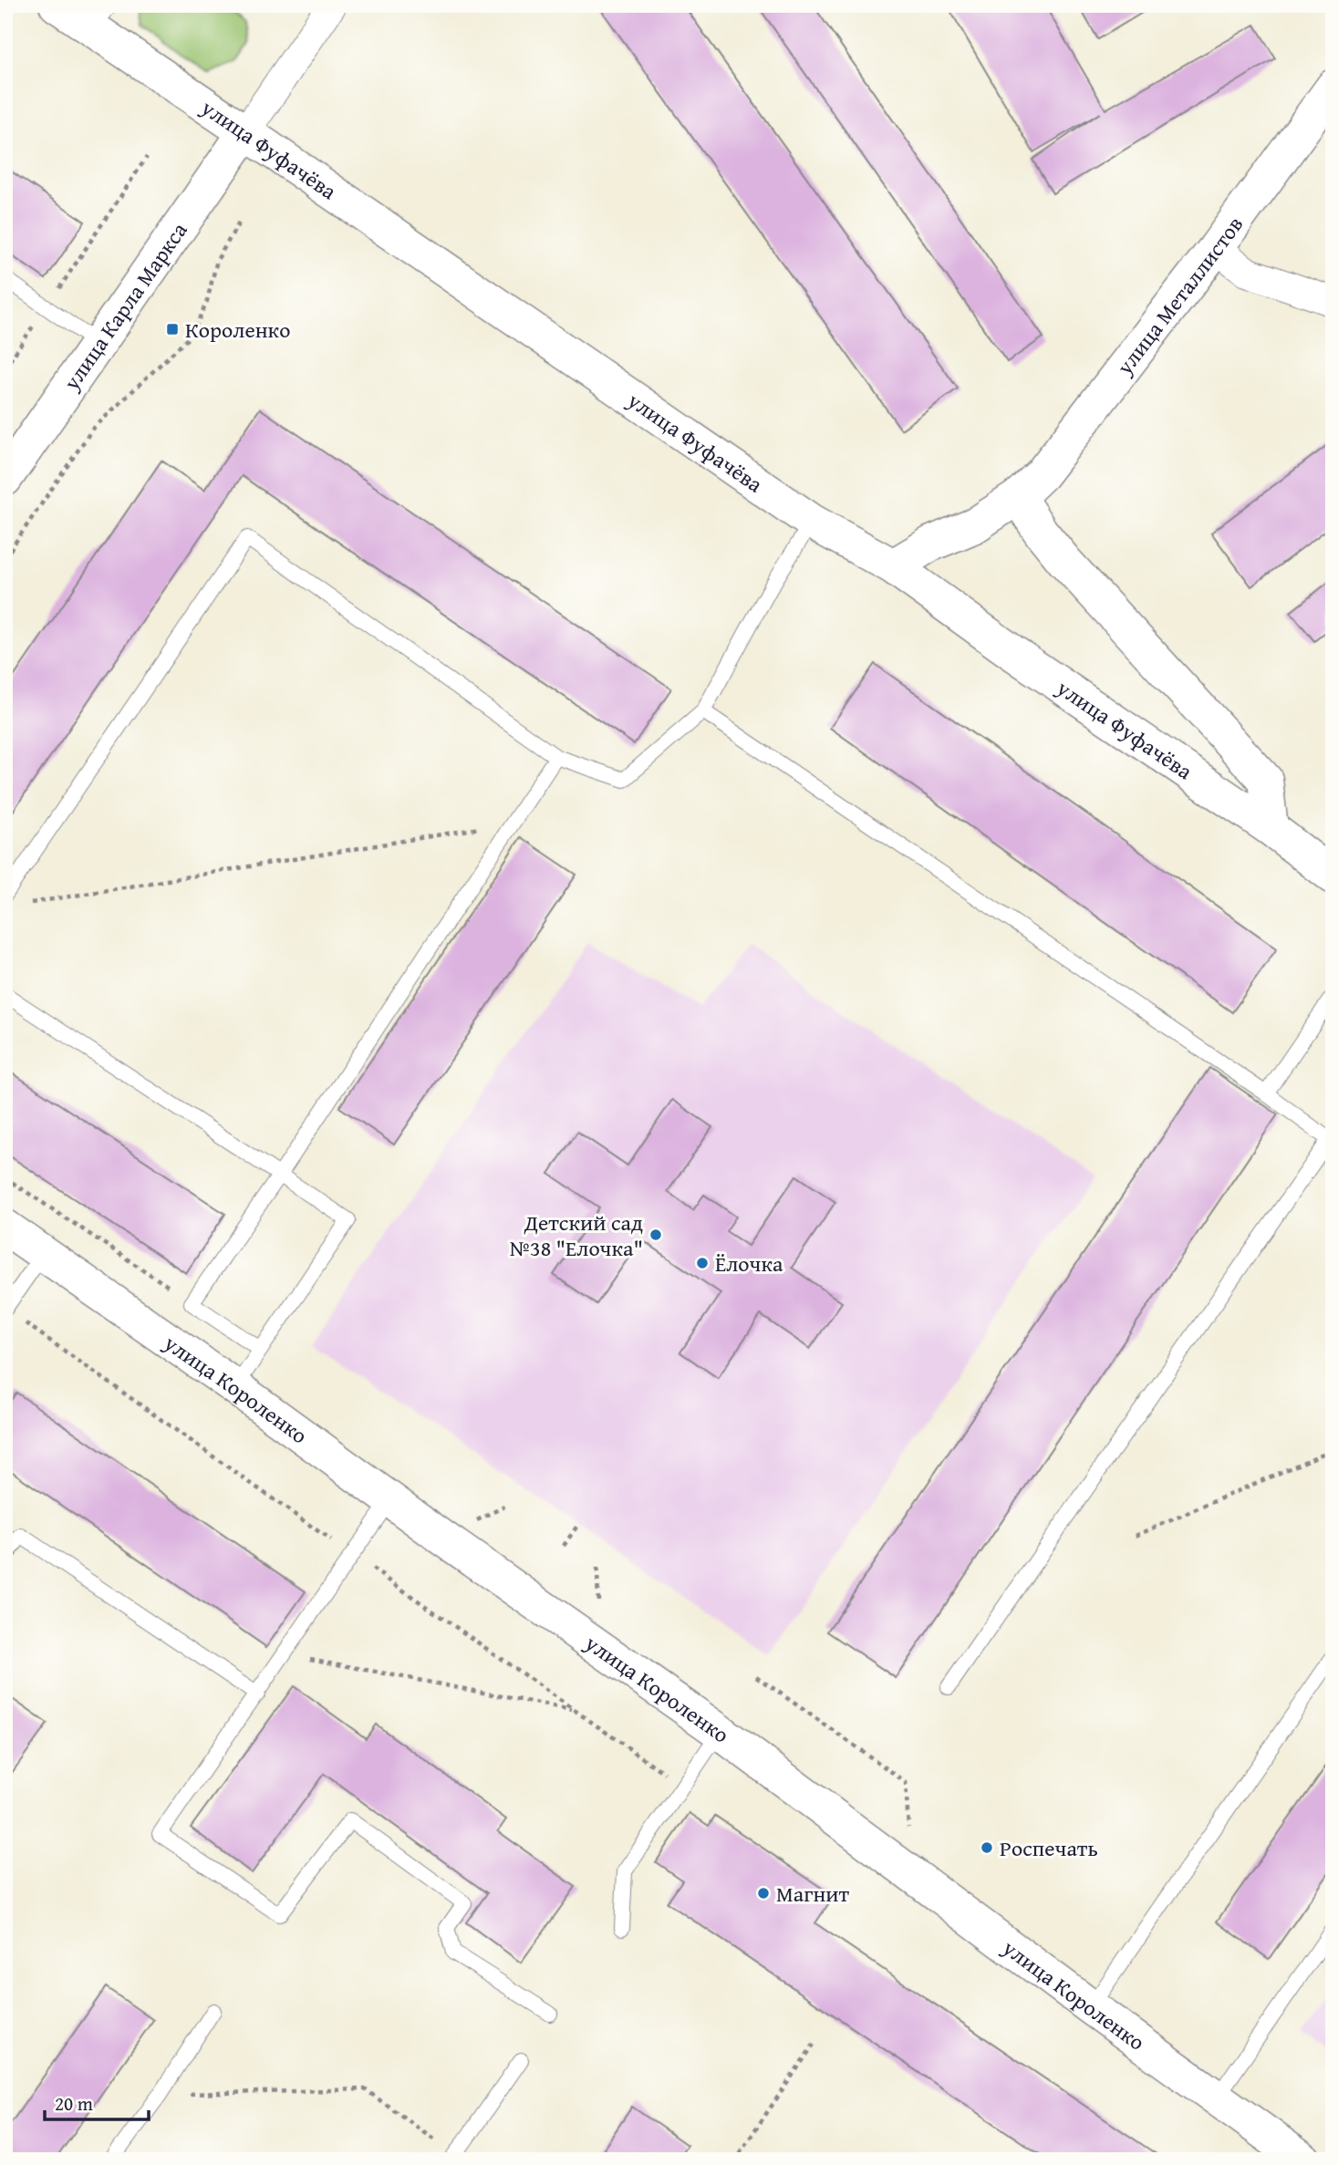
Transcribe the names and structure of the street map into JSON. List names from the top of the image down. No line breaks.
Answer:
{"streets":{"street":["улица Фуфачёва","улица Металлистов","улица Карла Маркса","улица Короленко"]},"crossings":[["улица Фуфачёва","улица Металлистов"],["улица Фуфачёва","улица Карла Маркса"]],"places":{"transit":["Короленко"],"other":["Детский сад №38 \"Елочка\"","Ёлочка","Роспечать","Магнит"]},"scale_bar":"20 m"}
